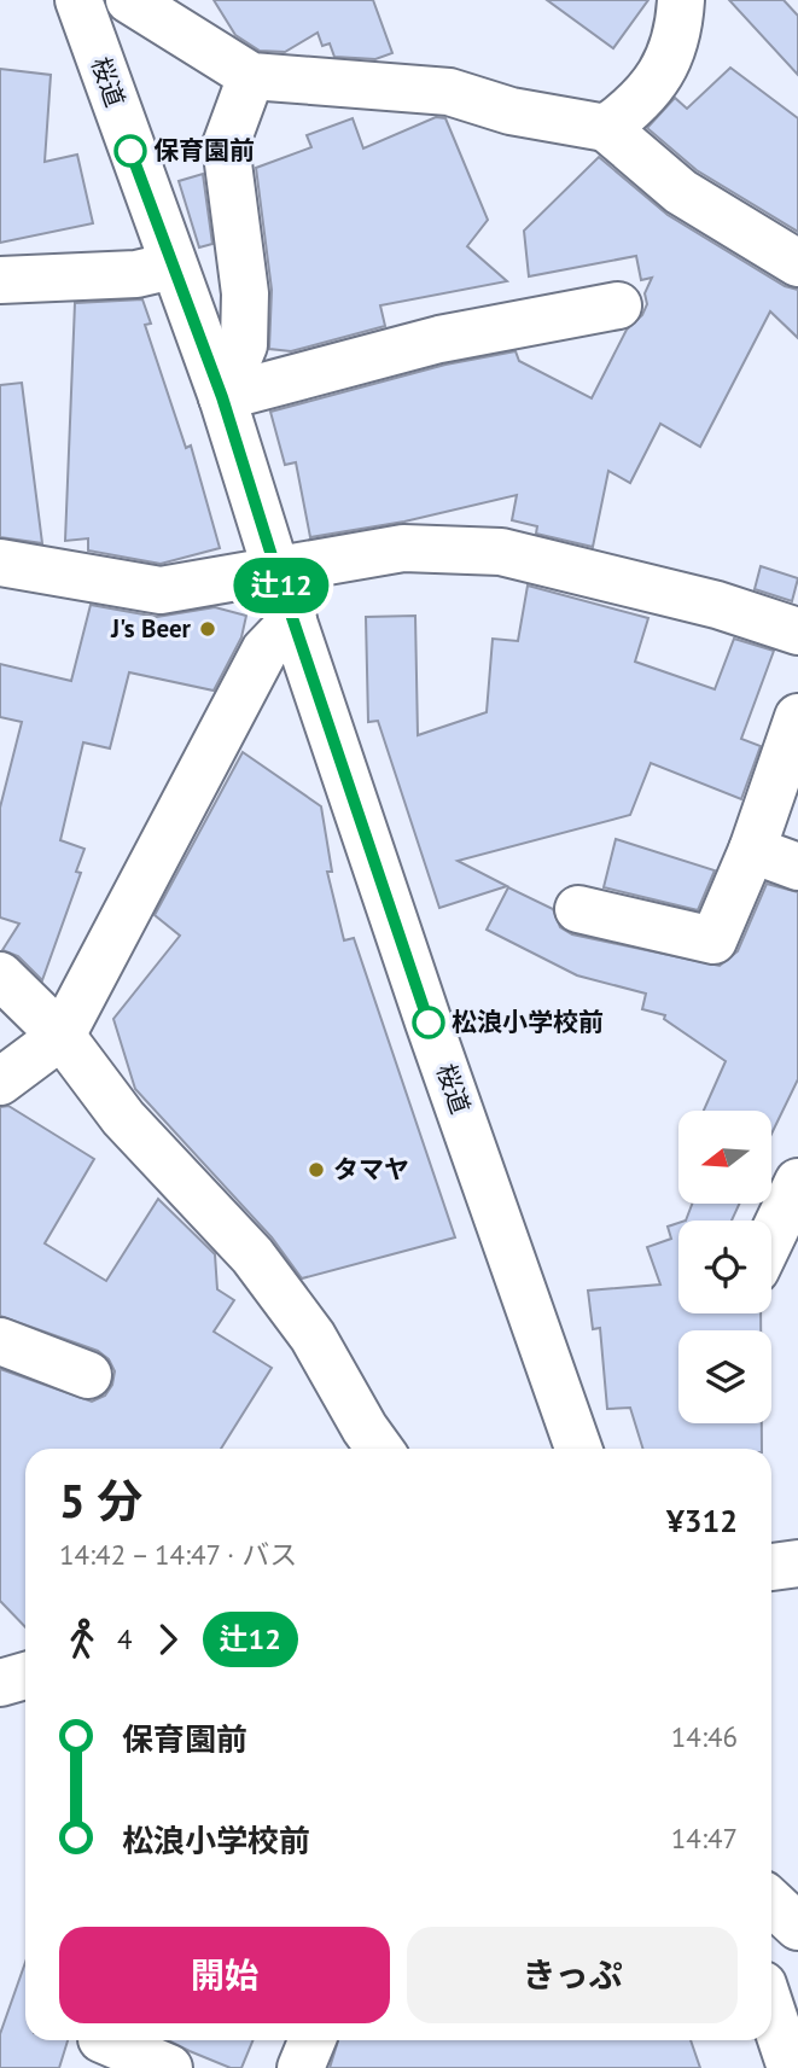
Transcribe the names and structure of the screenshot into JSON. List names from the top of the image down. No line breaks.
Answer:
{"streets":{"street":["桜道"]},"places":["保育園前","J's Beer","松浪小学校前","タマヤ"],"lines":["bus line 辻12"],"north":"left","page":{"on_map":"辻12","heading":["5 分","14:42 – 14:47 · バス","¥312"],"legs":["4","辻12"],"list":[{"name":"保育園前","value":"14:46"},{"name":"松浪小学校前","value":"14:47"}],"buttons":["開始","きっぷ"]}}
